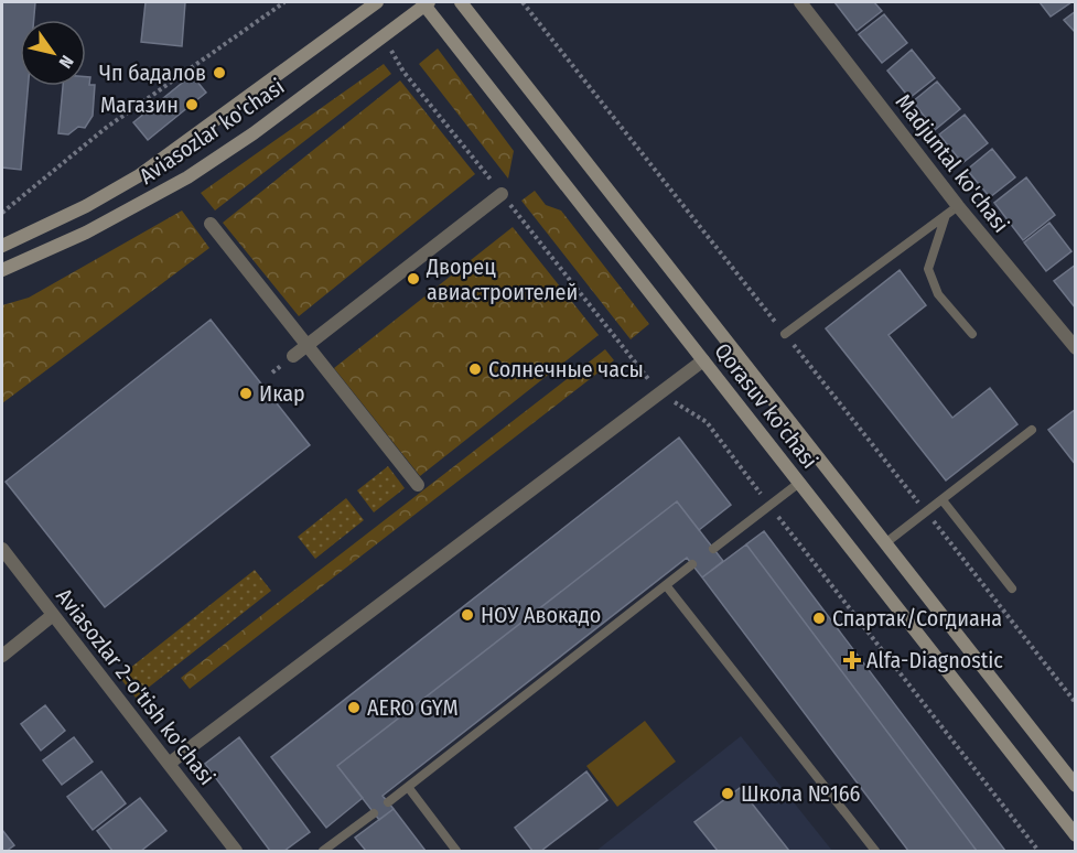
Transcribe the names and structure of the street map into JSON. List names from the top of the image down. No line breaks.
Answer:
{"streets":{"main road":["Aviasozlar ko'chasi","Qorasuv ko'chasi"],"street":["Madjuntal ko'chasi","Aviasozlar 2-o'tish ko'chasi"]},"crossings":[["Aviasozlar ko'chasi","Qorasuv ko'chasi"]],"places":{"other":["Чп бадалов","Магазин","Дворец авиастроителей","Солнечные часы","Икар","НОУ Авокадо","Спартак/Согдиана","AERO GYM","Школа №166"],"health":["Alfa-Diagnostic"]},"north":"bottom right"}
